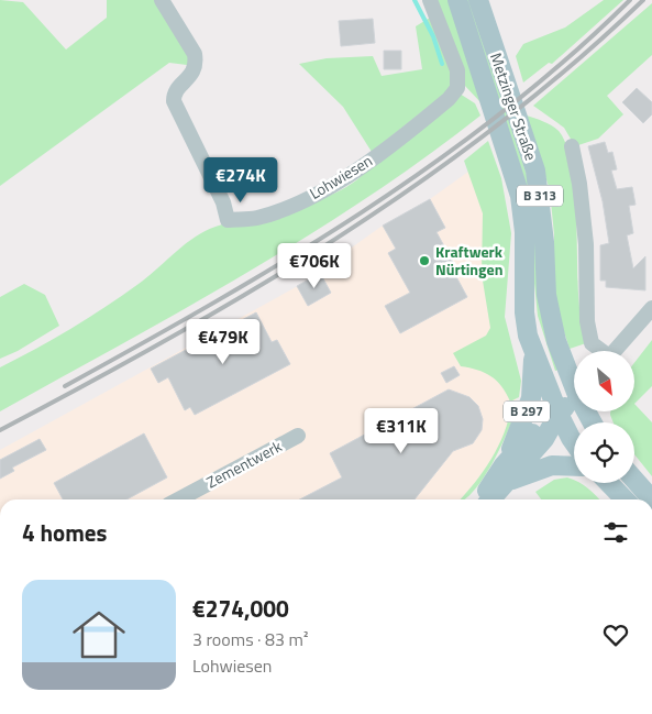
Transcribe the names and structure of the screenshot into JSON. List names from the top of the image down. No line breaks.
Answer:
{"streets":{"main road":["Metzinger Straße","B 313","B 297"],"street":["Lohwiesen","Zementwerk"]},"crossings":[["Metzinger Straße","B 313"],["Metzinger Straße","B 297"],["B 313","B 297"]],"places":["Kraftwerk Nürtingen"],"north":"bottom right","page":{"price":["€274K","€706K","€479K","€311K"],"heading":"4 homes","list":[{"name":"€274,000","note":"3 rooms · 83 m² · Lohwiesen"}]}}
